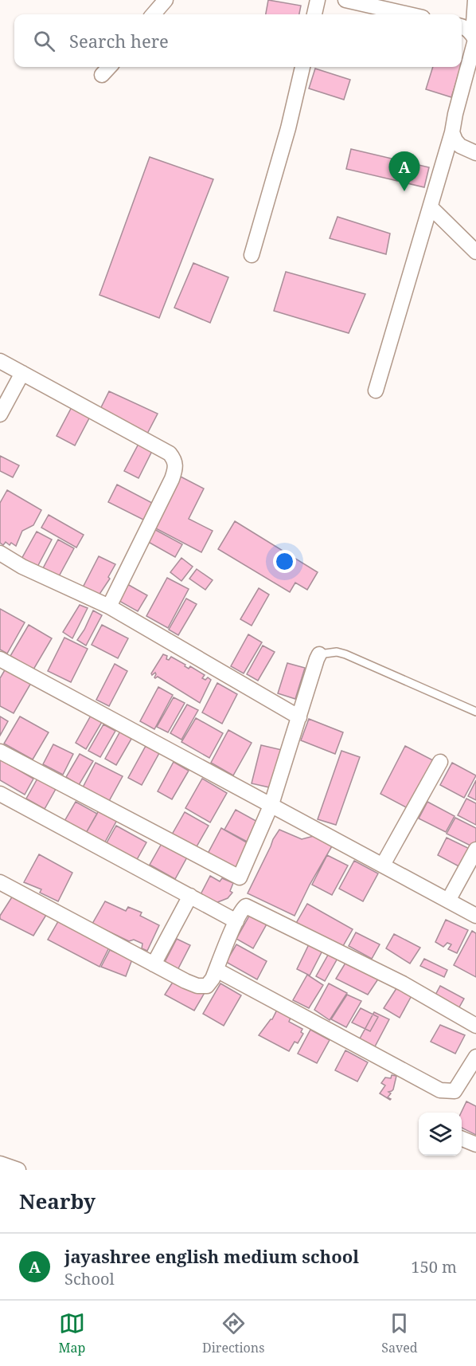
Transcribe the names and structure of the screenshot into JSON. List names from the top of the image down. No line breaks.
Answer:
{"page":{"search":"Search here","pins":"A","heading":"Nearby","list":[{"mark":"A","name":"jayashree english medium school","note":"School","value":"150 m"}],"nav":["Map","Directions","Saved"]}}
